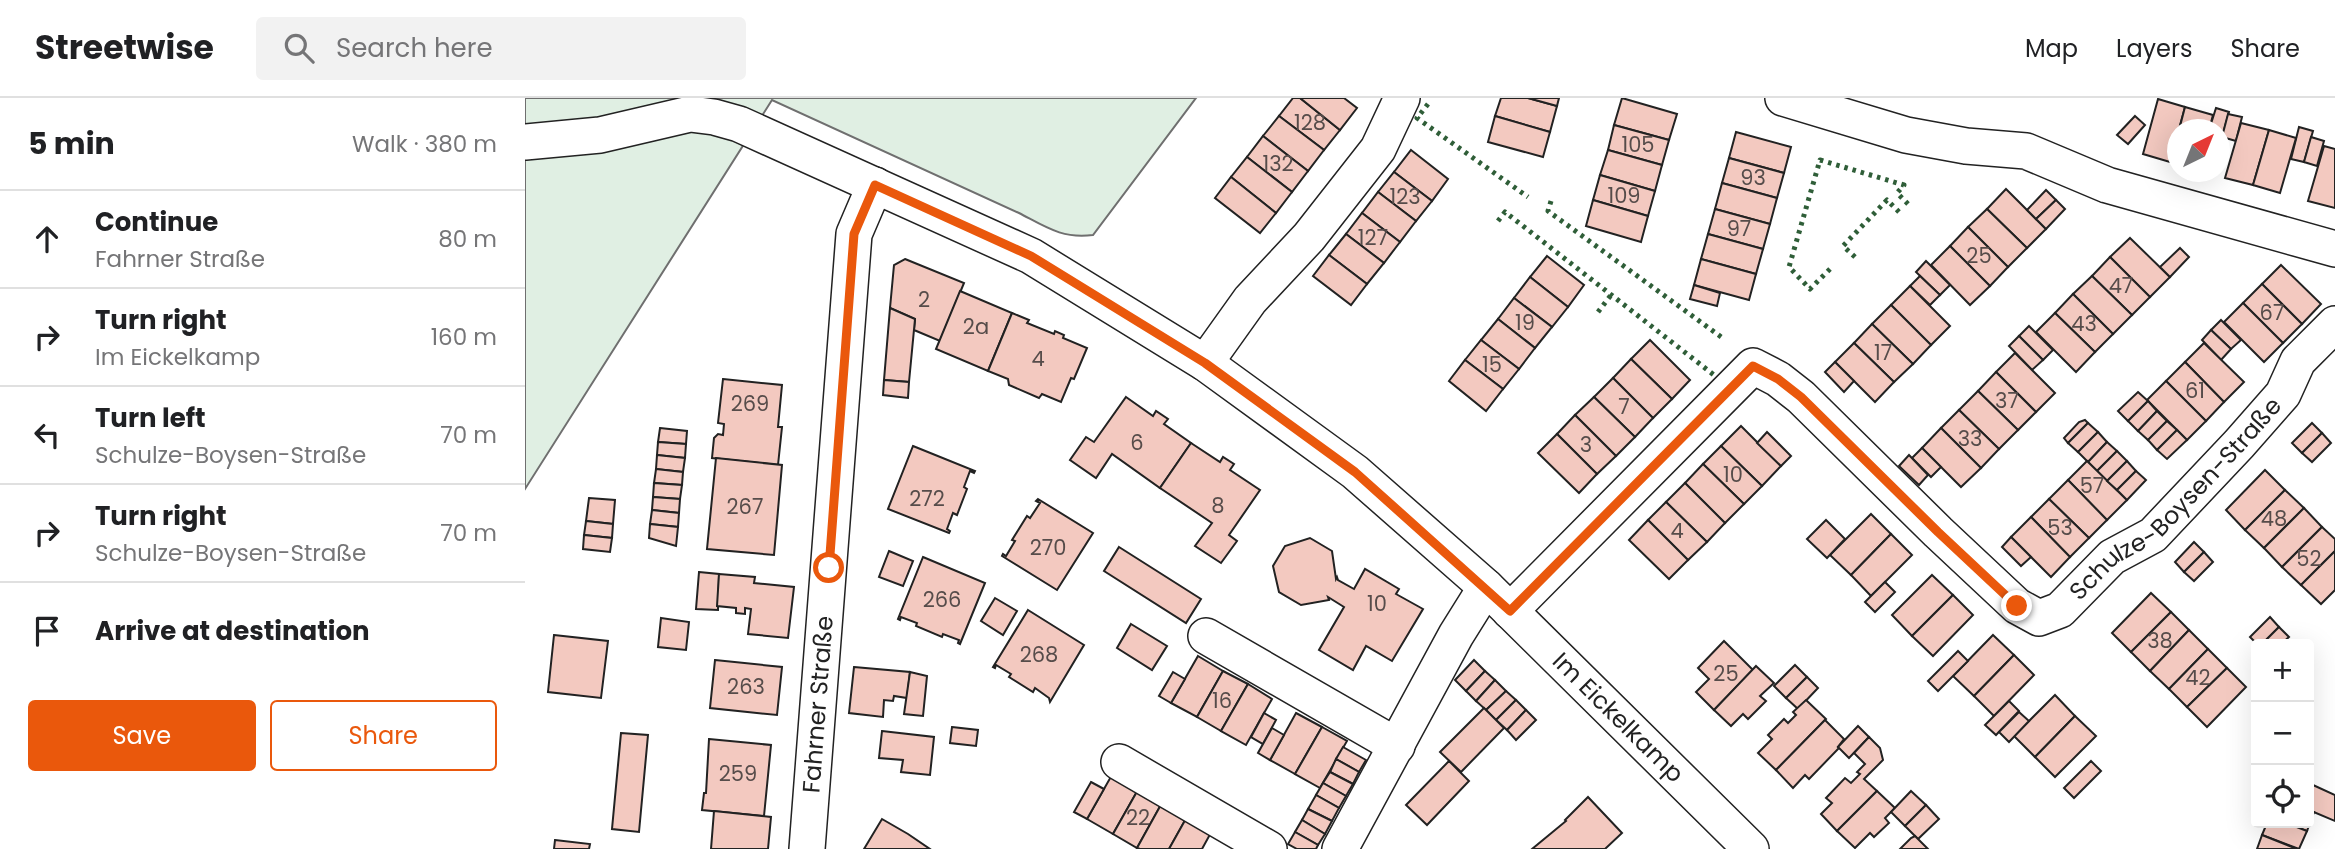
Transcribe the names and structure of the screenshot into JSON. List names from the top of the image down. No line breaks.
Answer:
{"streets":{"street":["Schulze-Boysen-Straße","Fahrner Straße","Im Eickelkamp"]},"crossings":[["Schulze-Boysen-Straße","Im Eickelkamp"],["Fahrner Straße","Im Eickelkamp"]],"house_numbers":["128","105","132","93","109","123","97","127","25","47","2","67","19","43","2a","17","4","15","61","37","269","7","33","6","3","10","57","272","8","267","48","53","4","270","52","266","10","38","268","25","42","263","16","259","22"],"north":"top right","page":{"header":"Streetwise","search":"Search here","nav":["Map","Layers","Share"],"heading":["5 min","Walk · 380 m"],"list":[["Continue","Fahrner Straße","80 m"],["Turn right","Im Eickelkamp","160 m"],["Turn left","Schulze-Boysen-Straße","70 m"],["Turn right","Schulze-Boysen-Straße","70 m"],"Arrive at destination"],"map_buttons":["+","−"],"buttons":["Save","Share"]}}
